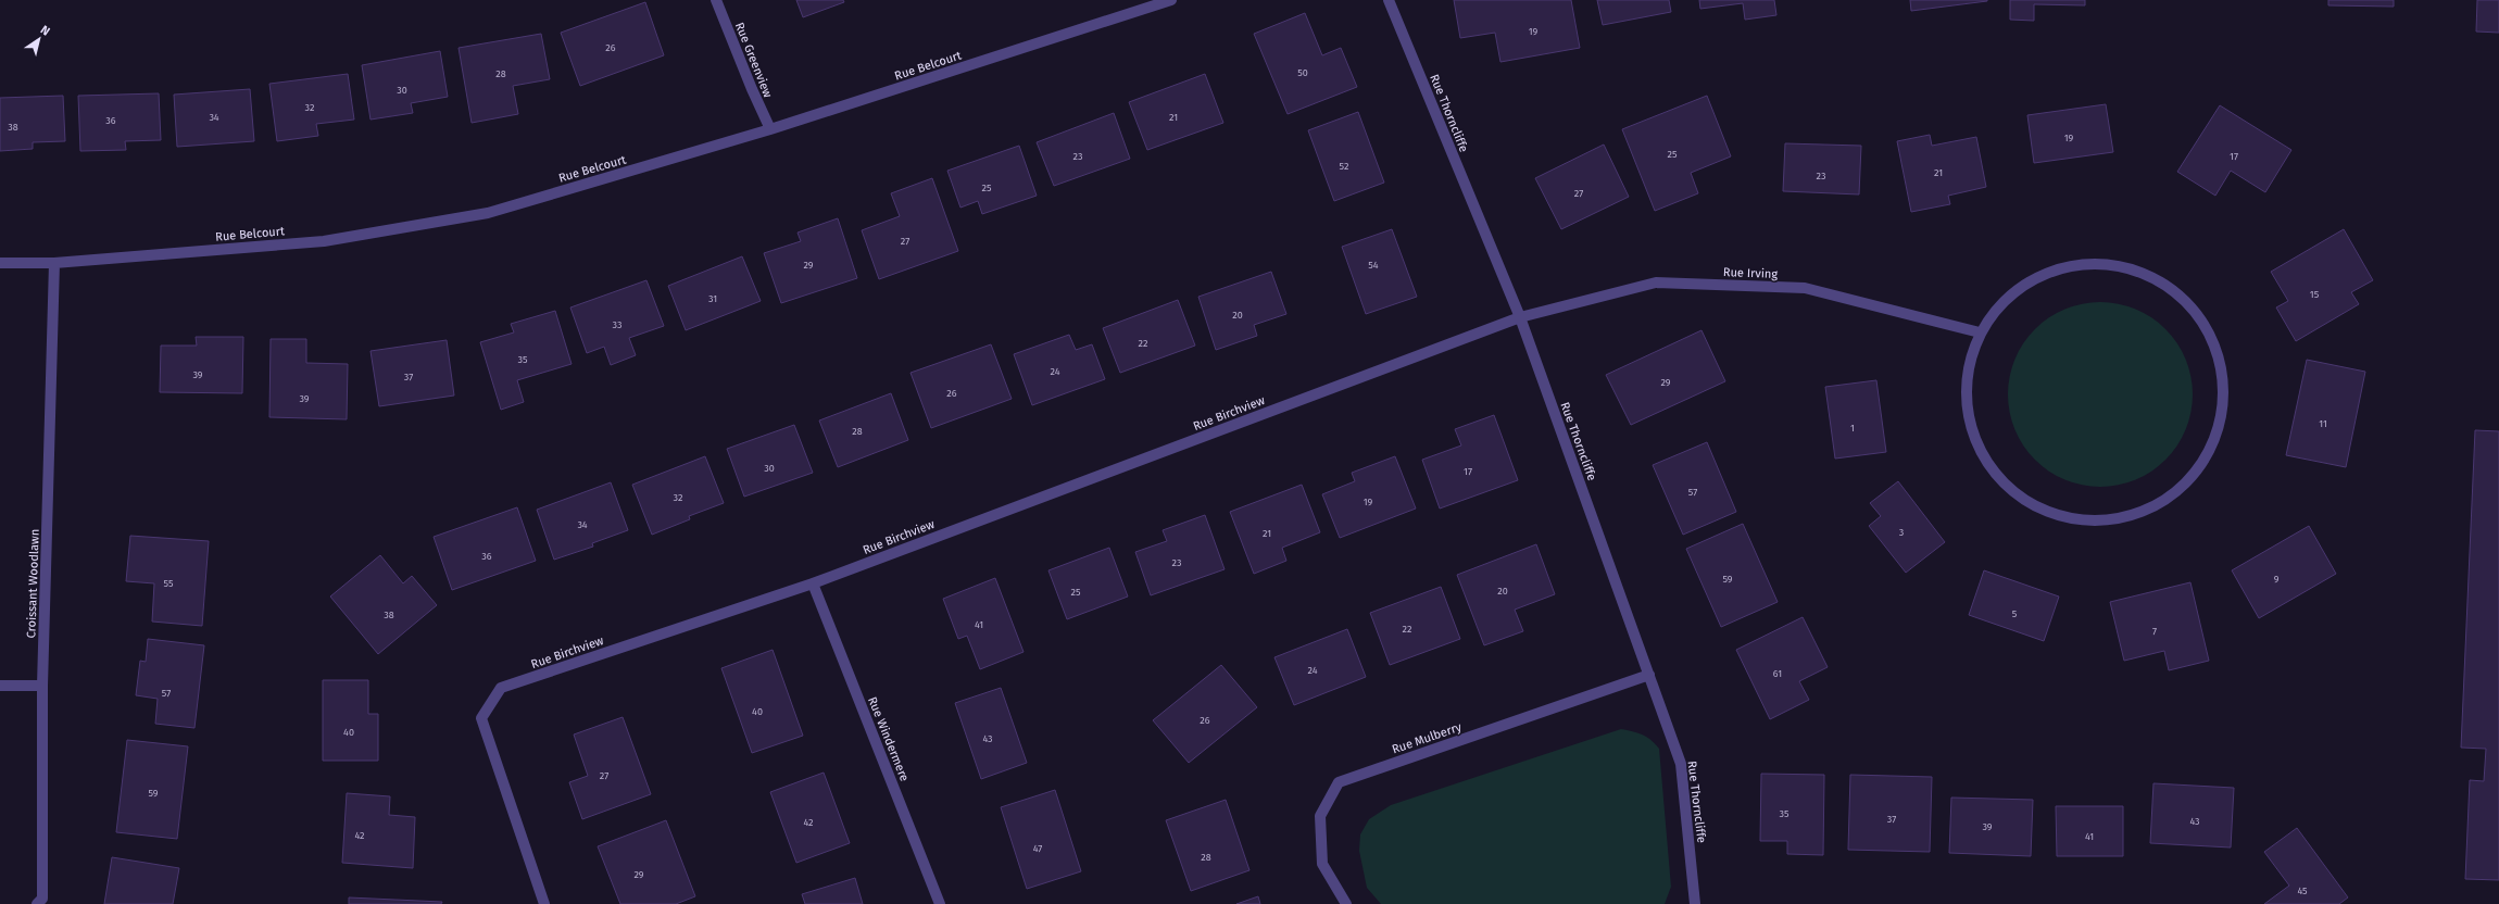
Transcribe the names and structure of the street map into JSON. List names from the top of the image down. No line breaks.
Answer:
{"streets":{"street":["Rue Greenview","Rue Belcourt","Rue Thorncliffe","Rue Irving","Rue Birchview","Croissant Woodlawn","Rue Mulberry","Rue Windermere"]},"crossings":[["Rue Greenview","Rue Belcourt"],["Rue Belcourt","Croissant Woodlawn"],["Rue Thorncliffe","Rue Irving"],["Rue Thorncliffe","Rue Birchview"],["Rue Thorncliffe","Rue Mulberry"],["Rue Irving","Rue Birchview"],["Rue Birchview","Rue Windermere"]],"house_numbers":["19","26","50","28","30","32","34","21","36","38","19","25","23","17","52","21","23","25","27","27","29","54","15","31","20","33","22","35","24","39","37","29","26","39","11","1","28","30","17","57","32","19","34","3","21","36","23","59","9","55","20","25","5","38","41","22","7","24","61","57","40","26","40","43","27","59","35","37","43","42","39","42","41","47","28","29","45"],"north":"top right"}
